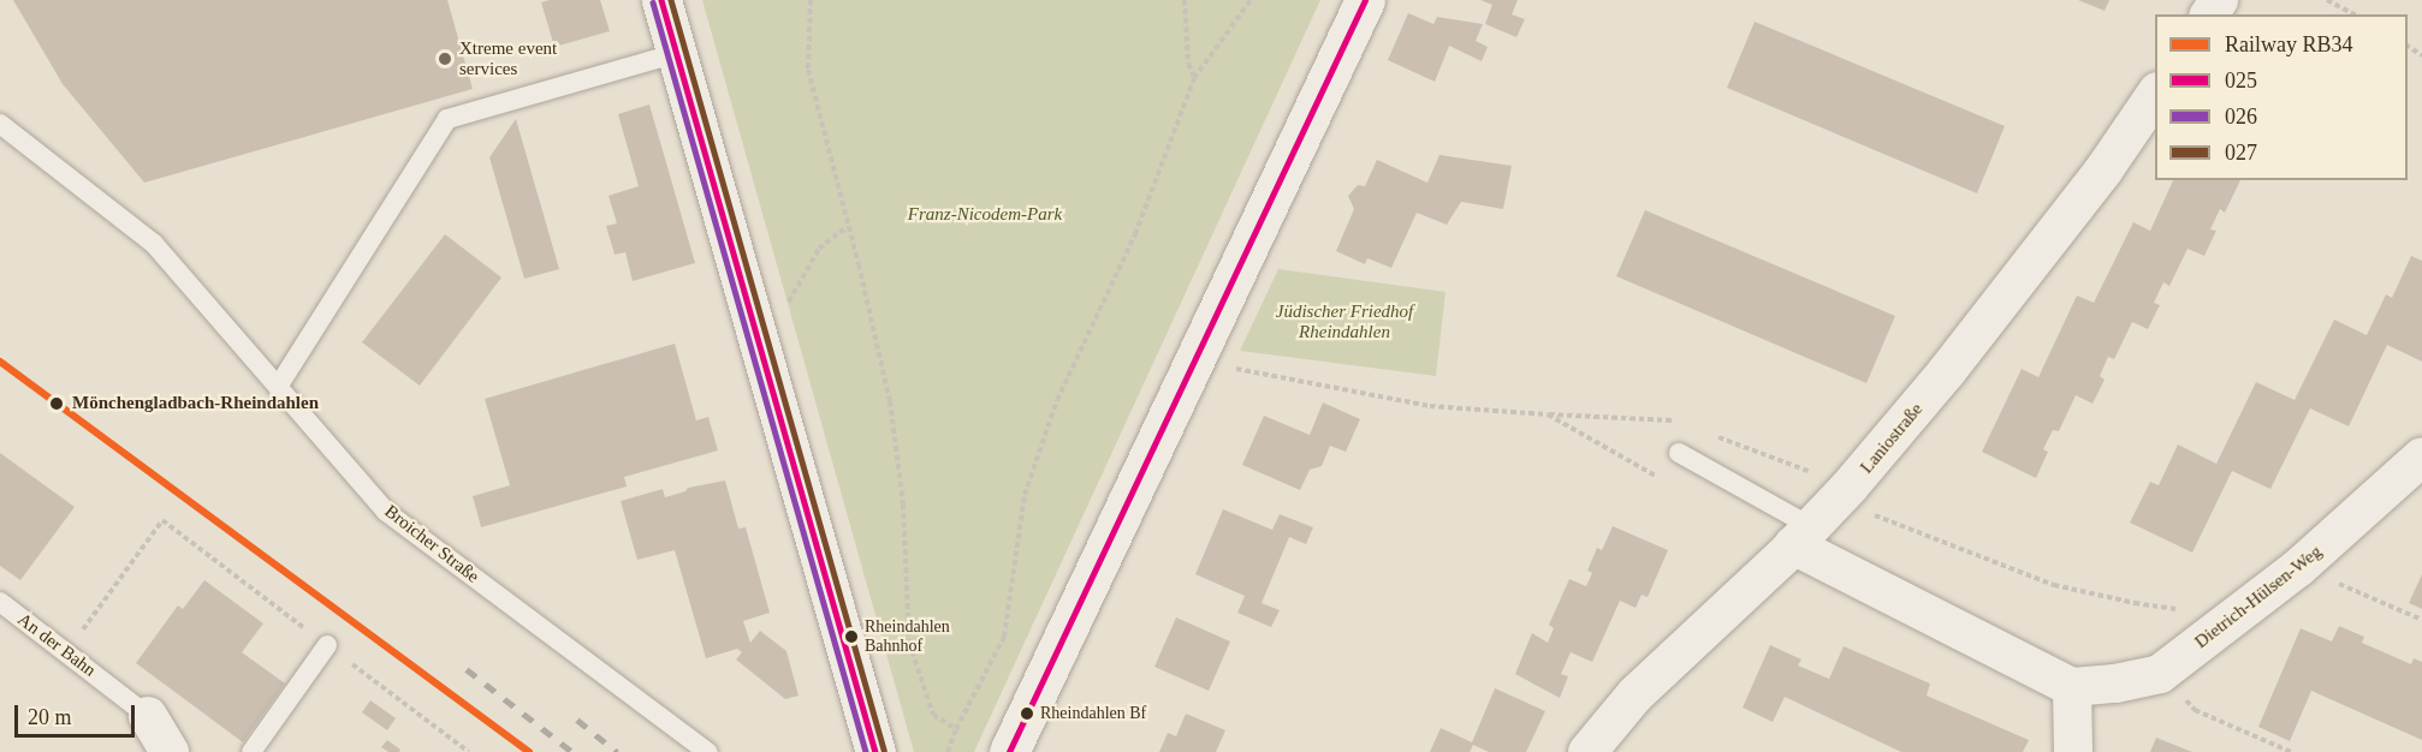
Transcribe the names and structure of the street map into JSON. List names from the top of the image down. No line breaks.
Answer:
{"streets":{"street":["Laniostraße","Dietrich-Hülsen-Weg"],"lane":["Broicher Straße","An der Bahn"]},"parks":["Franz-Nicodem-Park","Jüdischer Friedhof Rheindahlen"],"places":["Xtreme event services","Mönchengladbach-Rheindahlen","Rheindahlen Bahnhof","Rheindahlen Bf"],"lines":["transit line 025","transit line 027","transit line 026","rail line RB34"],"legend":["Railway RB34","025","026","027"],"scale_bar":"20 m"}
